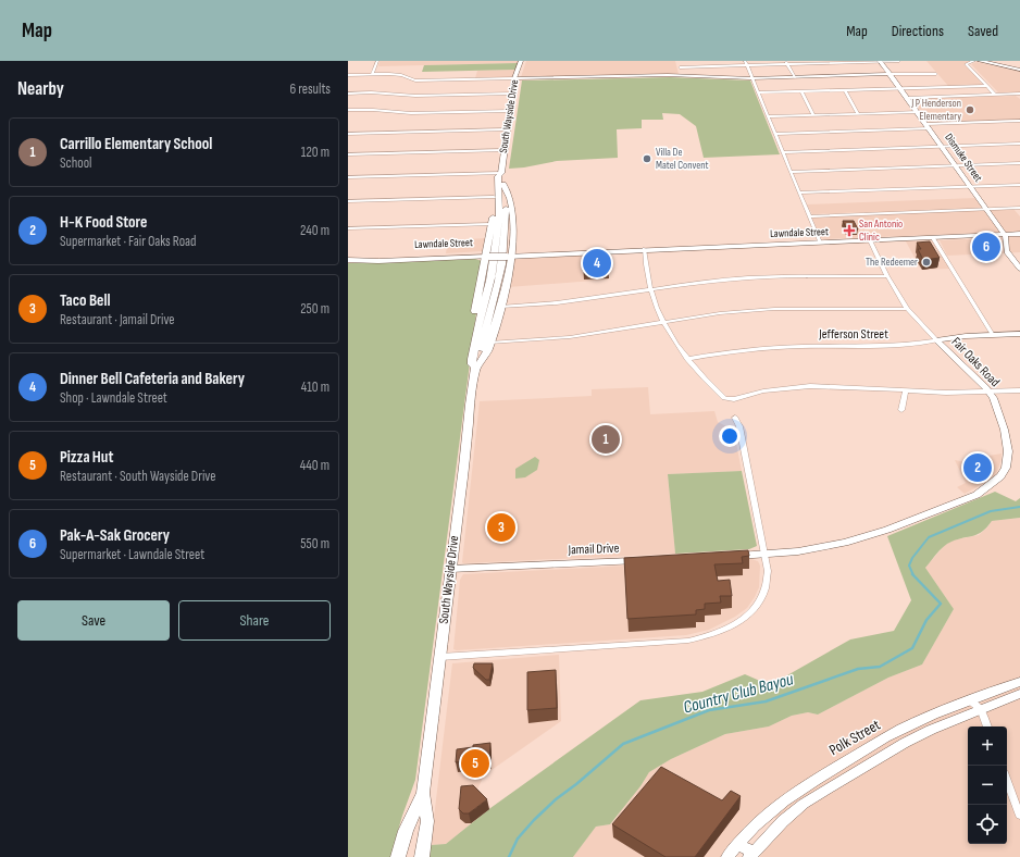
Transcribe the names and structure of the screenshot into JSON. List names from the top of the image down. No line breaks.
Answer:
{"streets":{"main road":["South Wayside Drive"],"street":["Dismuke Street","Lawndale Street","Jefferson Street","Fair Oaks Road","Jamail Drive","Polk Street"]},"crossings":[["South Wayside Drive","Jamail Drive"],["Dismuke Street","Lawndale Street"],["Lawndale Street","Fair Oaks Road"],["Jefferson Street","Fair Oaks Road"]],"water":["Country Club Bayou"],"places":{"other":["J P Henderson Elementary","Villa De Matel Convent","The Redeemer"],"health":["San Antonio Clinic"]},"page":{"header":"Map","nav":["Map","Directions","Saved"],"heading":["Nearby","6 results"],"list":[{"mark":"1","name":"Carrillo Elementary School","note":"School","value":"120 m"},{"mark":"2","name":"H-K Food Store","note":"Supermarket · Fair Oaks Road","value":"240 m"},{"mark":"3","name":"Taco Bell","note":"Restaurant · Jamail Drive","value":"250 m"},{"mark":"4","name":"Dinner Bell Cafeteria and Bakery","note":"Shop · Lawndale Street","value":"410 m"},{"mark":"5","name":"Pizza Hut","note":"Restaurant · South Wayside Drive","value":"440 m"},{"mark":"6","name":"Pak-A-Sak Grocery","note":"Supermarket · Lawndale Street","value":"550 m"}],"pins":["6","4","1","2","3","5"],"buttons":["Save","Share"],"map_buttons":["+","−"]}}
